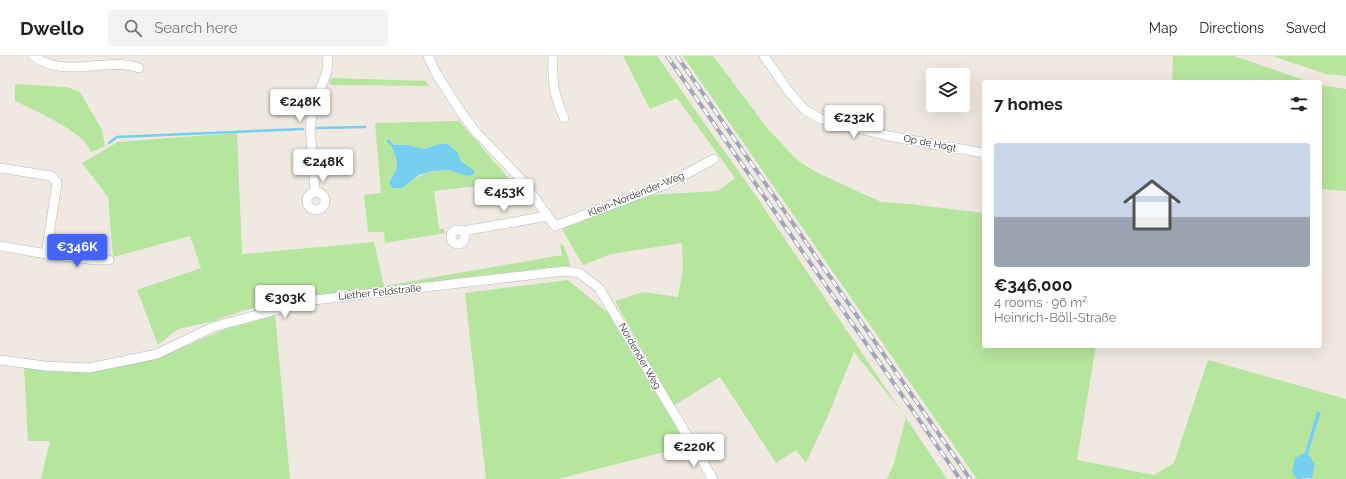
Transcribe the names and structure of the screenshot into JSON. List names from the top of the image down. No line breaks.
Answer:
{"streets":{"street":["Op de Högt","Klein-Nordender-Weg","Liether Feldstraße","Nordender Weg"]},"crossings":[["Liether Feldstraße","Nordender Weg"]],"page":{"header":"Dwello","search":"Search here","nav":["Map","Directions","Saved"],"heading":"7 homes","price":["€248K","€232K","€248K","€453K","€346K","€303K","€220K"],"list":[{"name":"€346,000","note":"4 rooms · 96 m² · Heinrich-Böll-Straße"}]}}
